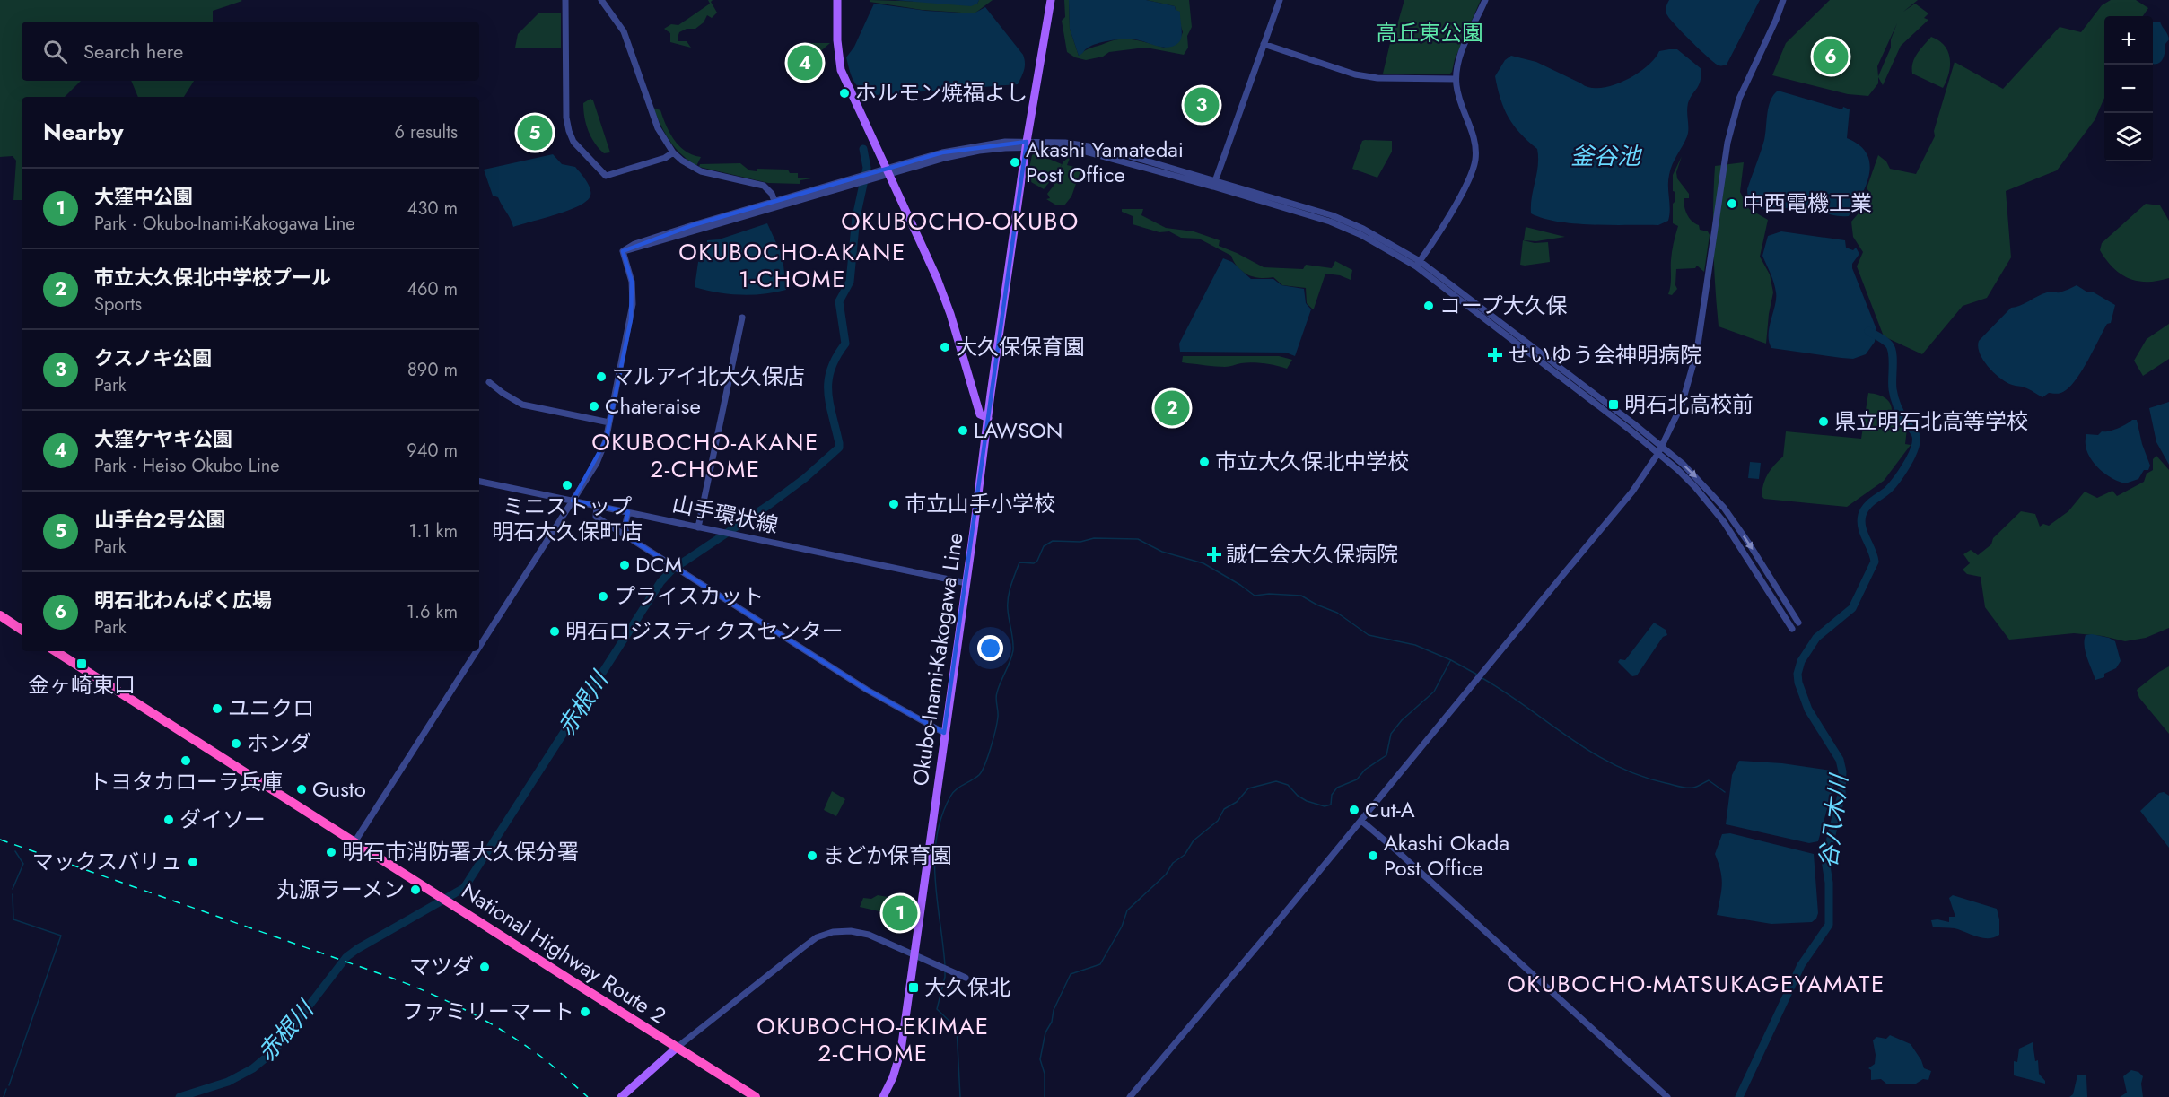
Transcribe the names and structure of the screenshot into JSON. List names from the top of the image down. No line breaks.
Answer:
{"streets":{"highway":["National Highway Route 2"],"main road":["Okubo-Inami-Kakogawa Line"],"street":["山手環状線"]},"crossings":[["山手環状線","Okubo-Inami-Kakogawa Line"]],"districts":["OKUBOCHO-OKUBO","OKUBOCHO-AKANE 1-CHOME","OKUBOCHO-AKANE 2-CHOME","OKUBOCHO-MATSUKAGEYAMATE","OKUBOCHO-EKIMAE 2-CHOME"],"water":["釜谷池","赤根川","谷八木川"],"parks":["高丘東公園"],"places":{"other":["ホルモン焼福よし","Akashi Yamatedai Post Office","中西電機工業","コープ大久保","大久保保育園","マルアイ北大久保店","Chateraise","県立明石北高等学校","LAWSON","市立大久保北中学校","ミニストップ 明石大久保町店","市立山手小学校","DCM","プライスカット","明石ロジスティクスセンター","ユニクロ","ホンダ","トヨタカローラ兵庫","Gusto","Cut-A","ダイソー","明石市消防署大久保分署","まどか保育園","Akashi Okada Post Office","マックスバリュ","丸源ラーメン","マツダ","ファミリーマート"],"health":["せいゆう会神明病院","誠仁会大久保病院"],"transit":["明石北高校前","金ヶ崎東口","大久保北"]},"page":{"map_buttons":["+","−"],"search":"Search here","pins":["6","4","3","5","2","1"],"heading":["Nearby","6 results"],"list":[{"mark":"1","name":"大窪中公園","note":"Park · Okubo-Inami-Kakogawa Line","value":"430 m"},{"mark":"2","name":"市立大久保北中学校プール","note":"Sports","value":"460 m"},{"mark":"3","name":"クスノキ公園","note":"Park","value":"890 m"},{"mark":"4","name":"大窪ケヤキ公園","note":"Park · Heiso Okubo Line","value":"940 m"},{"mark":"5","name":"山手台2号公園","note":"Park","value":"1.1 km"},{"mark":"6","name":"明石北わんぱく広場","note":"Park","value":"1.6 km"}]}}
